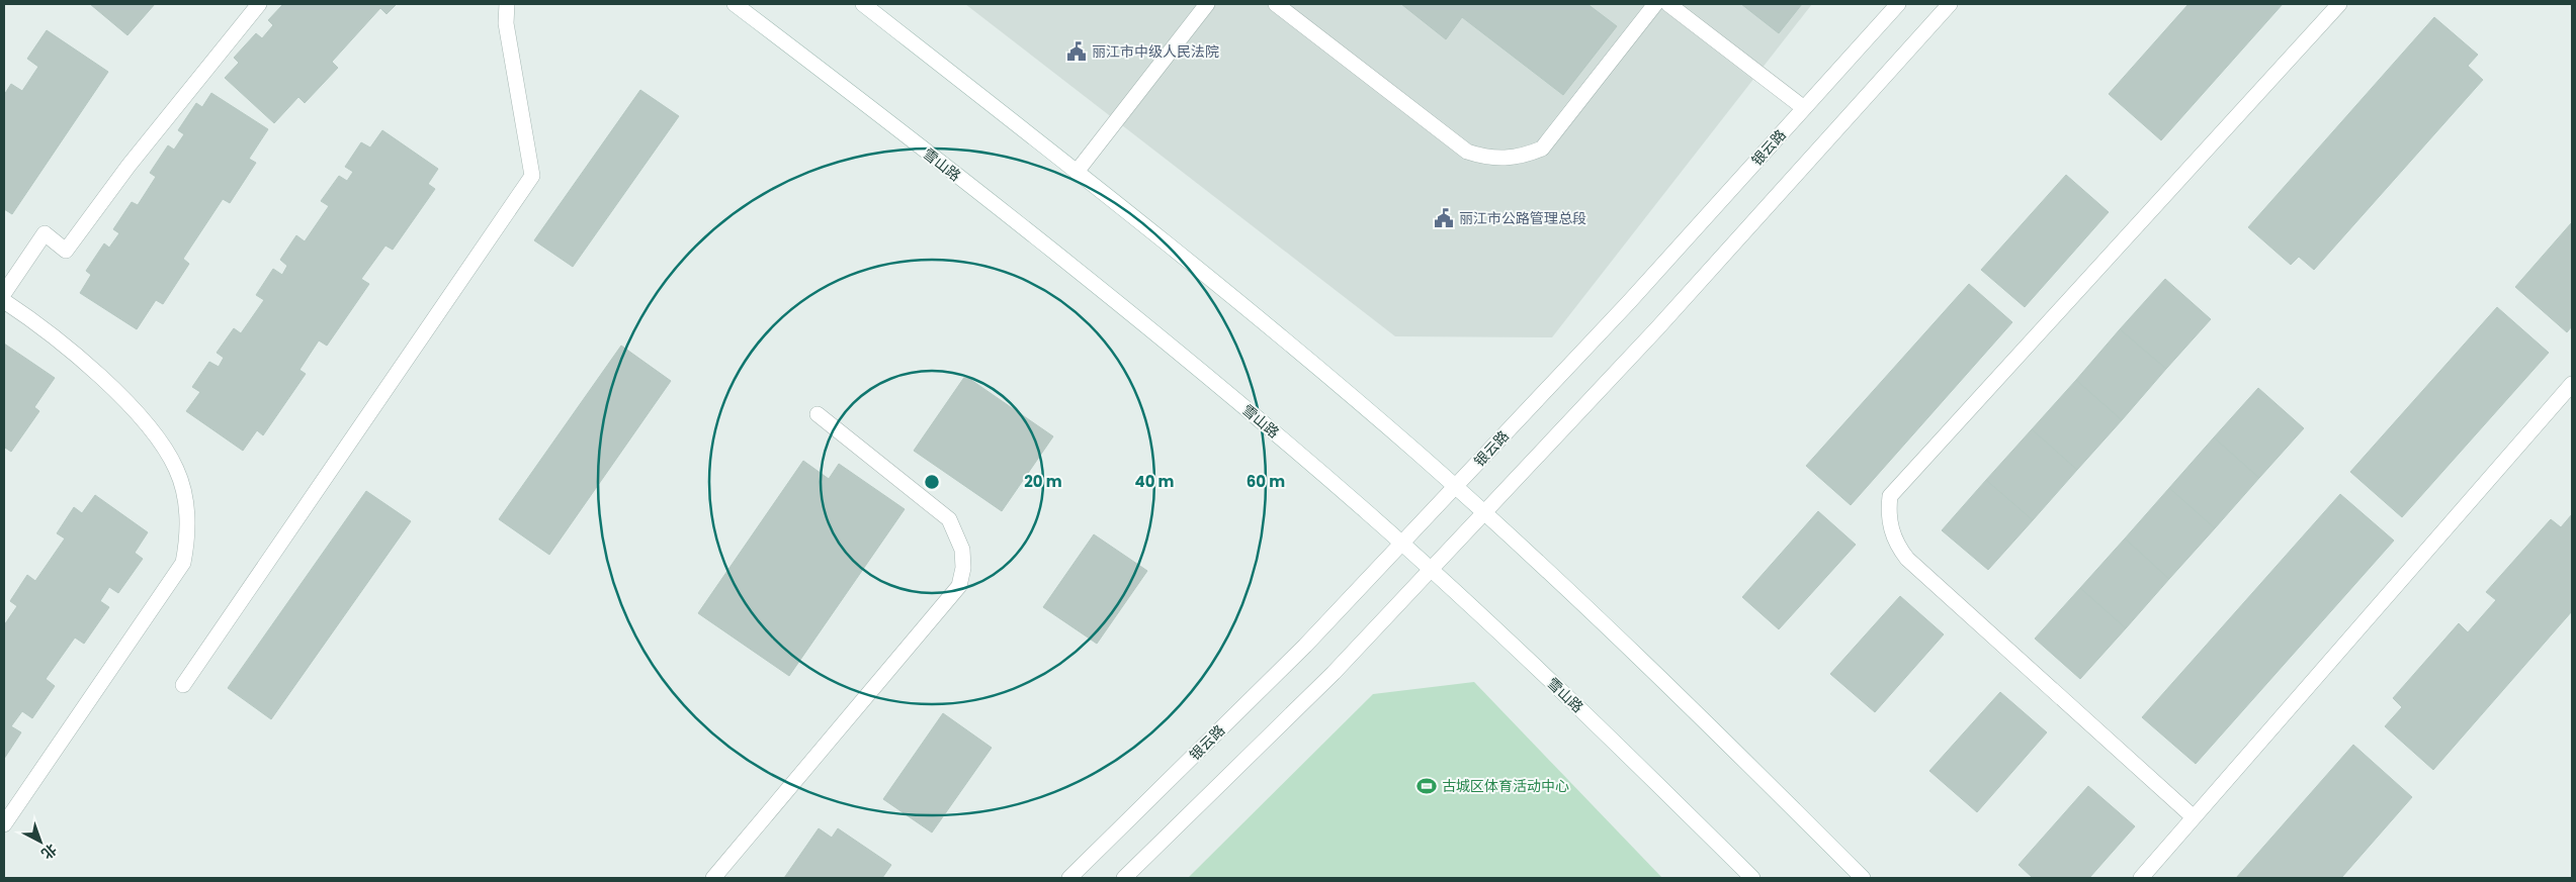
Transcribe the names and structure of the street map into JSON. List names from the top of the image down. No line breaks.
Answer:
{"streets":{"main road":["银云路","雪山路"]},"crossings":[["银云路","雪山路"]],"places":{"public building":["丽江市中级人民法院","丽江市公路管理总段"],"sports":["古城区体育活动中心"]},"north":"bottom right","rings":["20 m","40 m","60 m"]}
